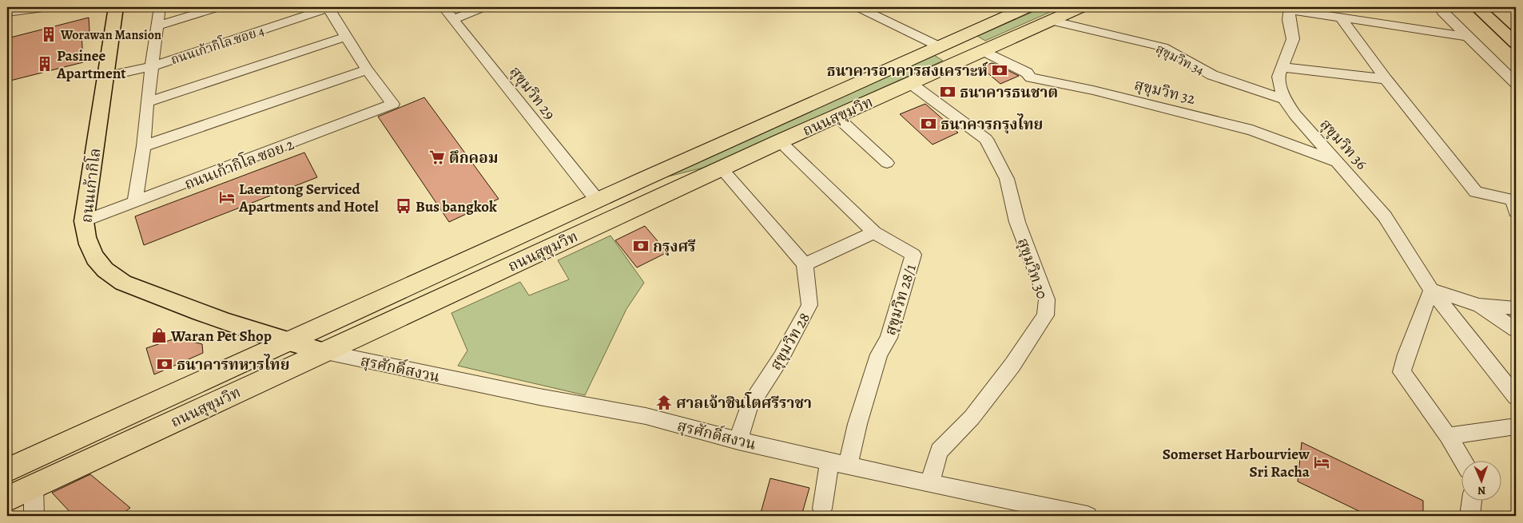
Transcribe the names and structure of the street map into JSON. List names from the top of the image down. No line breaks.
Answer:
{"streets":{"highway":["ถนนสุขุมวิท"],"main road":["ถนนเก้ากิโล"],"street":["ถนนเก้ากิโล ซอย 4","สุขุมวิท 34","สุขุมวิท 32","สุขุมวิท 29","สุขุมวิท 36","ถนนเก้ากิโล ซอย 2","สุขุมวิท 30","สุขุมวิท 28/1","สุขุมวิท 28","สุรศักดิ์สงวน"]},"crossings":[["ถนนเก้ากิโล ซอย 4","ถนนเก้ากิโล"],["สุขุมวิท 34","ถนนสุขุมวิท"],["สุขุมวิท 34","สุขุมวิท 36"],["สุขุมวิท 32","ถนนสุขุมวิท"],["สุขุมวิท 32","สุขุมวิท 36"],["สุขุมวิท 29","ถนนสุขุมวิท"],["ถนนสุขุมวิท","ถนนเก้ากิโล"],["ถนนสุขุมวิท","สุขุมวิท 30"],["ถนนสุขุมวิท","สุขุมวิท 28/1"],["ถนนสุขุมวิท","สุรศักดิ์สงวน"],["ถนนเก้ากิโล ซอย 2","ถนนเก้ากิโล"],["ถนนเก้ากิโล","สุรศักดิ์สงวน"],["สุขุมวิท 30","สุรศักดิ์สงวน"],["สุขุมวิท 28/1","สุรศักดิ์สงวน"],["สุขุมวิท 28","สุรศักดิ์สงวน"]],"places":{"building":["Worawan Mansion","Pasinee Apartment"],"bank":["ธนาคารอาคารสงเคราะห์","ธนาคารธนชาต","ธนาคารกรุงไทย","กรุงศรี","ธนาคารทหารไทย"],"supermarket":["ตึกคอม"],"hotel":["Laemtong Serviced Apartments and Hotel","Somerset Harbourview Sri Racha"],"bus stop":["Bus bangkok"],"shop":["Waran Pet Shop"],"temple":["ศาลเจ้าชินโตศรีราชา"]},"north":"bottom"}
